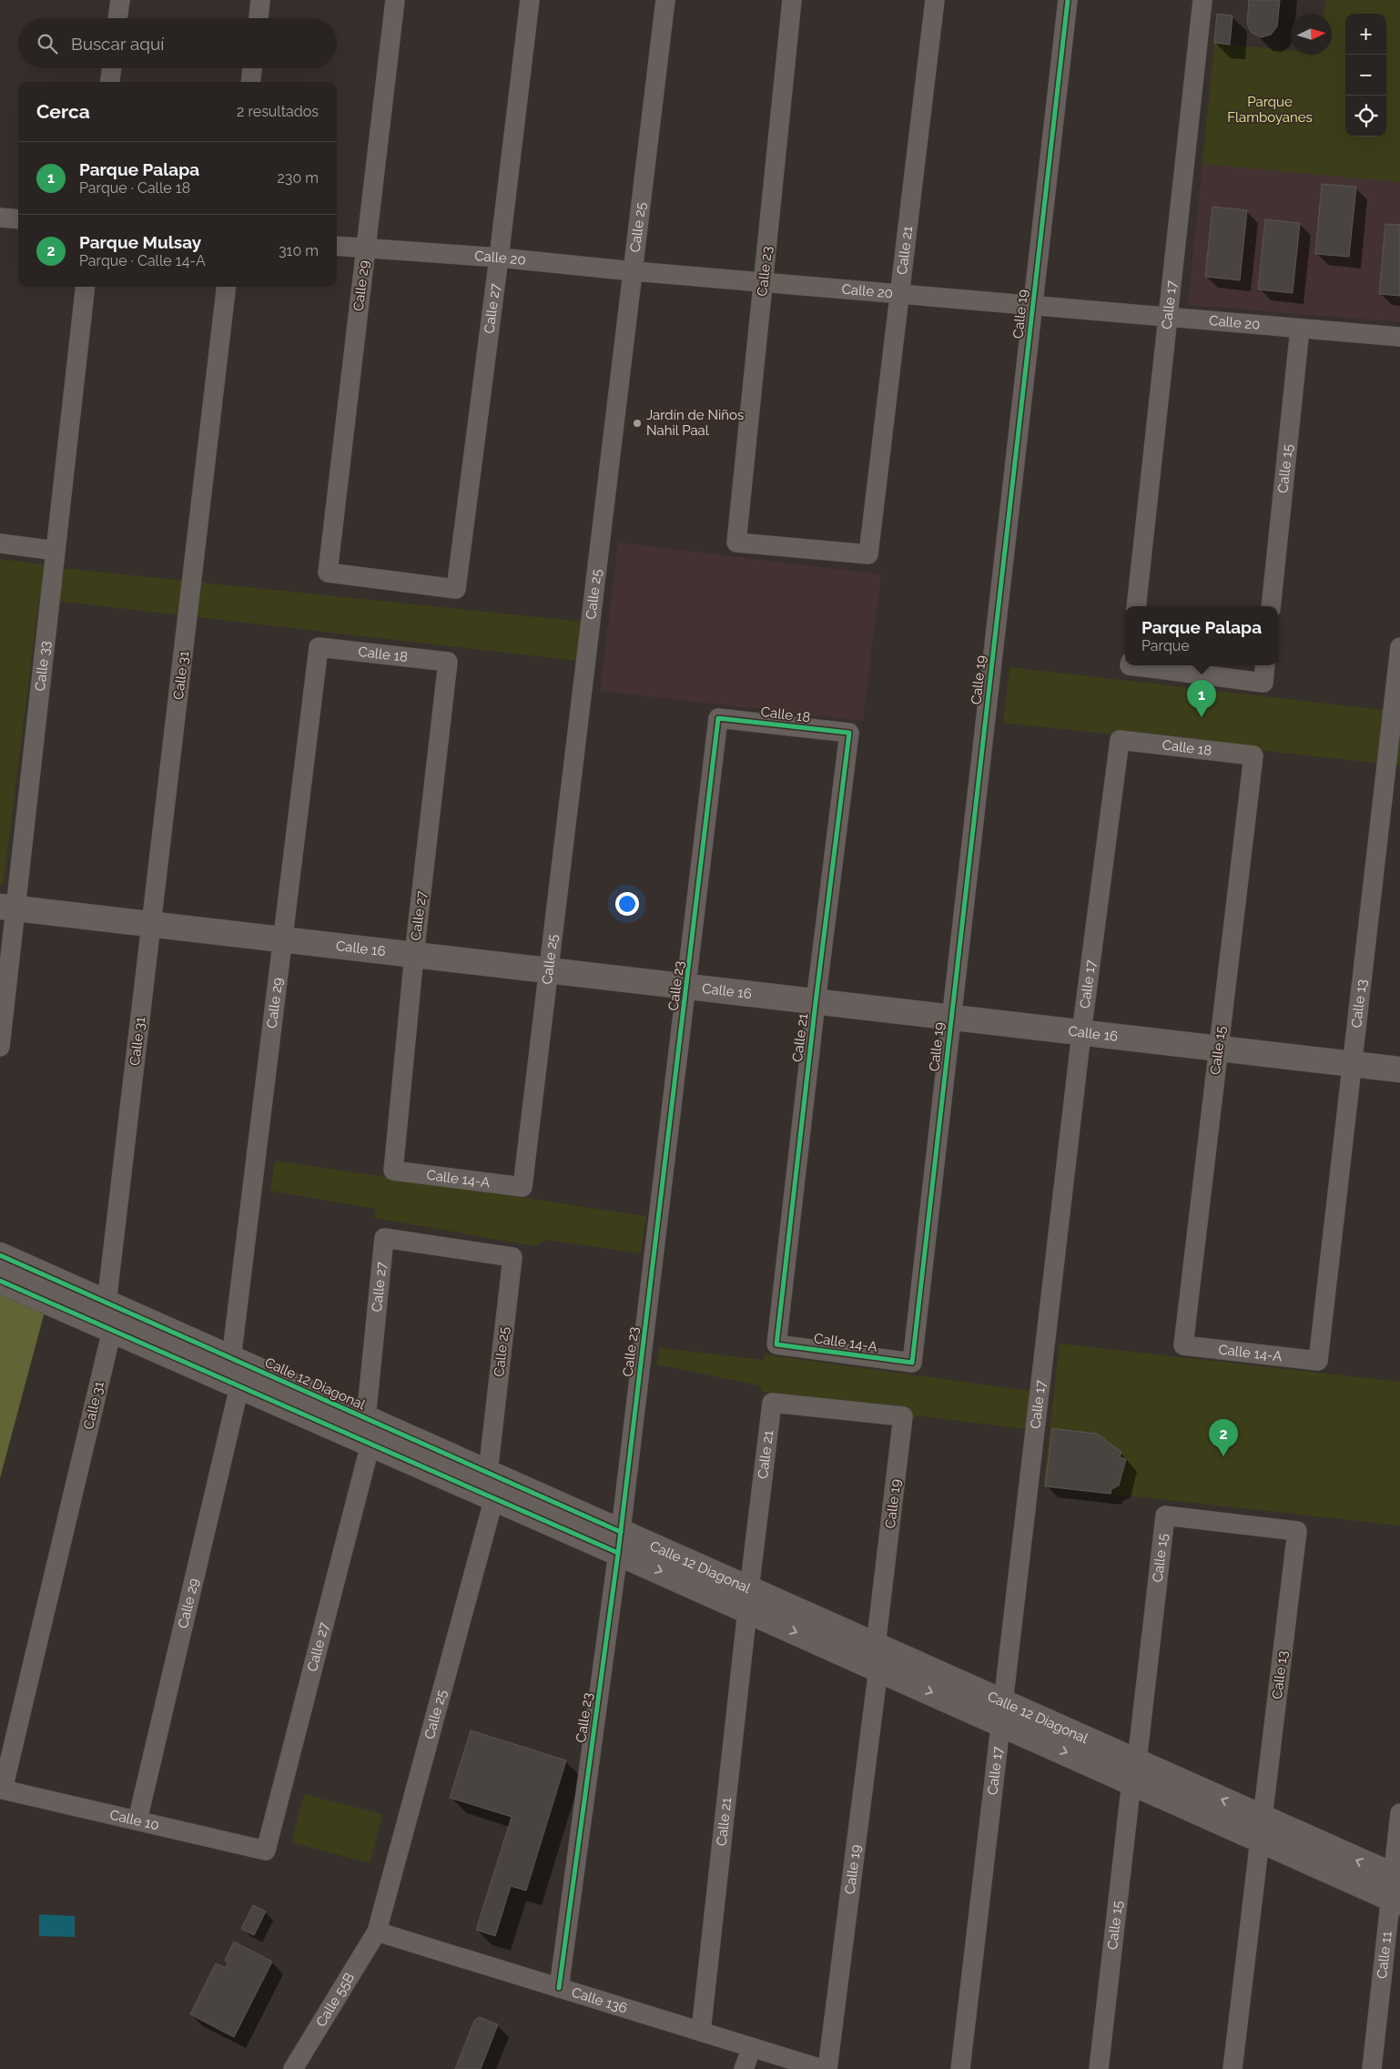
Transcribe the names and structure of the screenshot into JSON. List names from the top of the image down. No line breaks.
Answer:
{"streets":{"street":["Calle 25","Calle 21","Calle 20","Calle 23","Calle 29","Calle 17","Calle 27","Calle 19","Calle 15","Calle 18","Calle 33","Calle 31","Calle 16","Calle 13","Calle 14-A","Calle 12 Diagonal","Calle 10","Calle 11","Calle 55B","Calle 136"]},"crossings":[["Calle 25","Calle 20"],["Calle 25","Calle 27"],["Calle 25","Calle 16"],["Calle 25","Calle 14-A"],["Calle 25","Calle 12 Diagonal"],["Calle 25","Calle 55B"],["Calle 25","Calle 136"],["Calle 21","Calle 20"],["Calle 21","Calle 23"],["Calle 21","Calle 19"],["Calle 21","Calle 18"],["Calle 21","Calle 16"],["Calle 21","Calle 14-A"],["Calle 21","Calle 12 Diagonal"],["Calle 21","Calle 136"],["Calle 20","Calle 23"],["Calle 20","Calle 29"],["Calle 20","Calle 17"],["Calle 20","Calle 27"],["Calle 20","Calle 19"],["Calle 20","Calle 15"],["Calle 23","Calle 18"],["Calle 23","Calle 16"],["Calle 23","Calle 12 Diagonal"],["Calle 23","Calle 136"],["Calle 29","Calle 27"],["Calle 29","Calle 18"],["Calle 29","Calle 16"],["Calle 29","Calle 12 Diagonal"],["Calle 29","Calle 10"],["Calle 17","Calle 18"],["Calle 17","Calle 16"],["Calle 17","Calle 12 Diagonal"],["Calle 27","Calle 18"],["Calle 27","Calle 16"],["Calle 27","Calle 14-A"],["Calle 27","Calle 12 Diagonal"],["Calle 27","Calle 10"],["Calle 19","Calle 16"],["Calle 19","Calle 14-A"],["Calle 19","Calle 12 Diagonal"],["Calle 15","Calle 18"],["Calle 15","Calle 16"],["Calle 15","Calle 13"],["Calle 15","Calle 14-A"],["Calle 15","Calle 12 Diagonal"],["Calle 33","Calle 16"],["Calle 31","Calle 16"],["Calle 31","Calle 12 Diagonal"],["Calle 31","Calle 10"],["Calle 16","Calle 13"],["Calle 13","Calle 14-A"],["Calle 13","Calle 12 Diagonal"],["Calle 12 Diagonal","Calle 11"],["Calle 55B","Calle 136"]],"parks":["Parque Flamboyanes"],"places":["Jardín de Niños Nahil Paal"],"north":"right","page":{"map_buttons":["+","−"],"search":"Buscar aquí","heading":["Cerca","2 resultados"],"list":[{"mark":"1","name":"Parque Palapa","note":"Parque · Calle 18","value":"230 m"},{"mark":"2","name":"Parque Mulsay","note":"Parque · Calle 14-A","value":"310 m"}],"popup":["Parque Palapa","Parque"],"pins":["1","2"]}}
